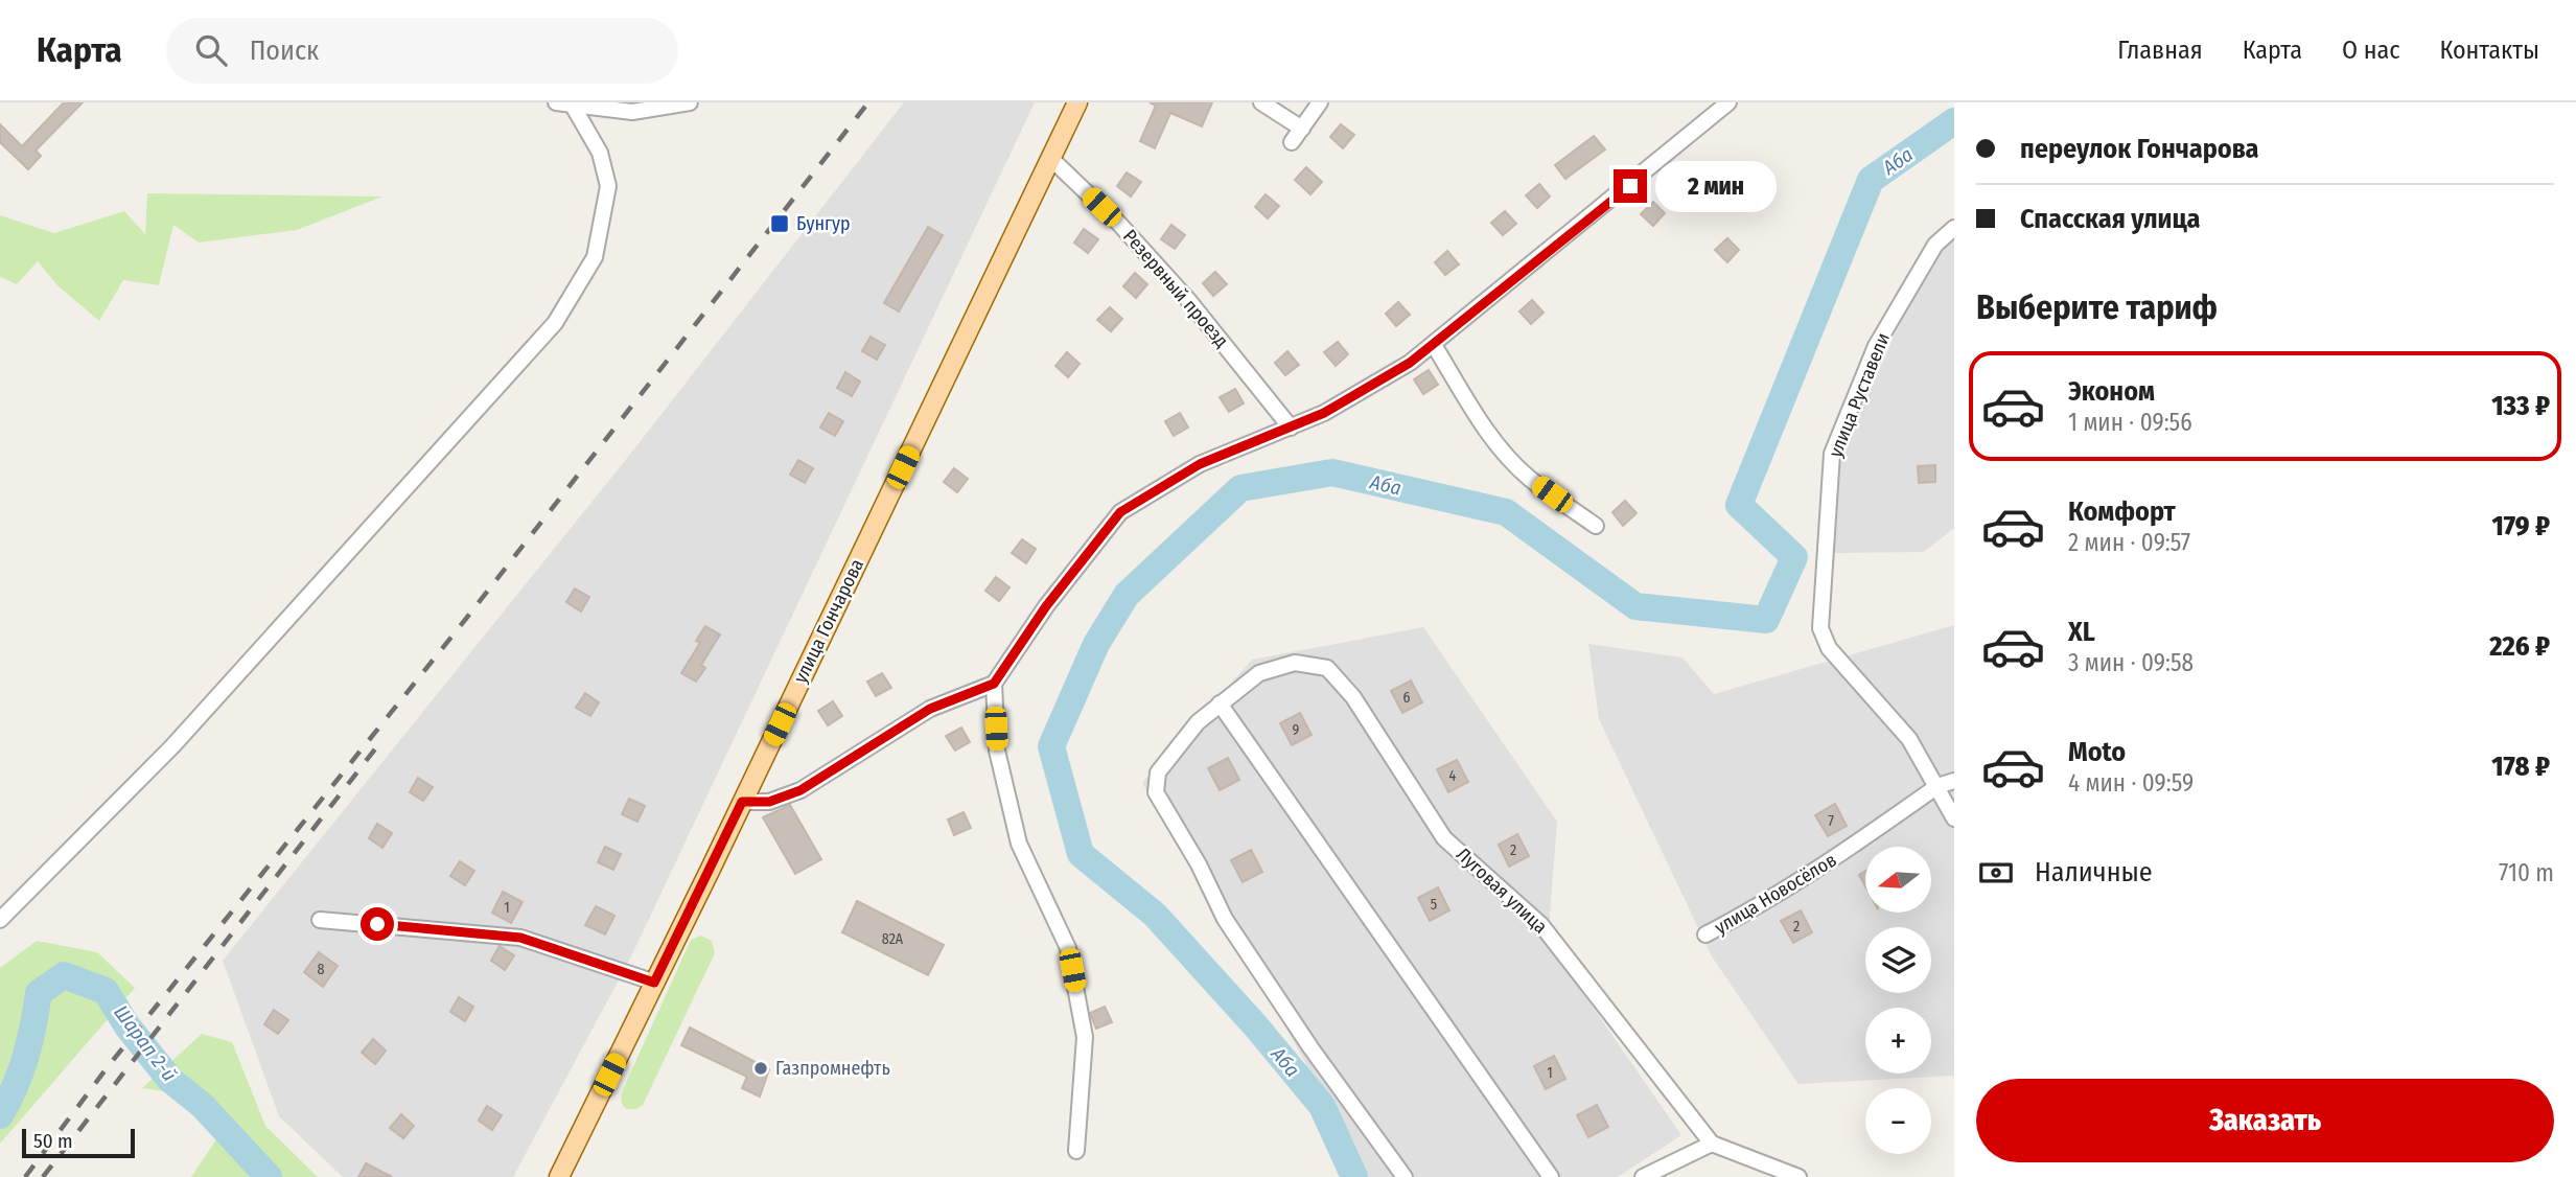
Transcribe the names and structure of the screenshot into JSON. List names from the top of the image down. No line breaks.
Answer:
{"streets":{"main road":["улица Гончарова"],"street":["Резервный проезд","улица Руставели","Луговая улица","улица Новосёлов"]},"crossings":[["Резервный проезд","улица Гончарова"],["улица Руставели","улица Новосёлов"]],"water":["Аба","Шарап 2-й"],"places":{"transit":["Бунгур"],"other":["Газпромнефть"]},"house_numbers":["6","9","4","7","2","5","1","2","82А","8","1"],"scale_bar":"50 m","north":"left","page":{"header":"Карта","search":"Поиск","nav":["Главная","Карта","О нас","Контакты"],"banner":["переулок Гончарова","Спасская улица"],"bubble":"2 мин","heading":"Выберите тариф","list":[{"name":"Эконом","note":"1 мин · 09:56","value":"133 ₽"},{"name":"Комфорт","note":"2 мин · 09:57","value":"179 ₽"},{"name":"XL","note":"3 мин · 09:58","value":"226 ₽"},{"name":"Moto","note":"4 мин · 09:59","value":"178 ₽"}],"pay":["Наличные","710 m"],"map_buttons":["+","−"],"buttons":"Заказать","scale":"50 m"}}
